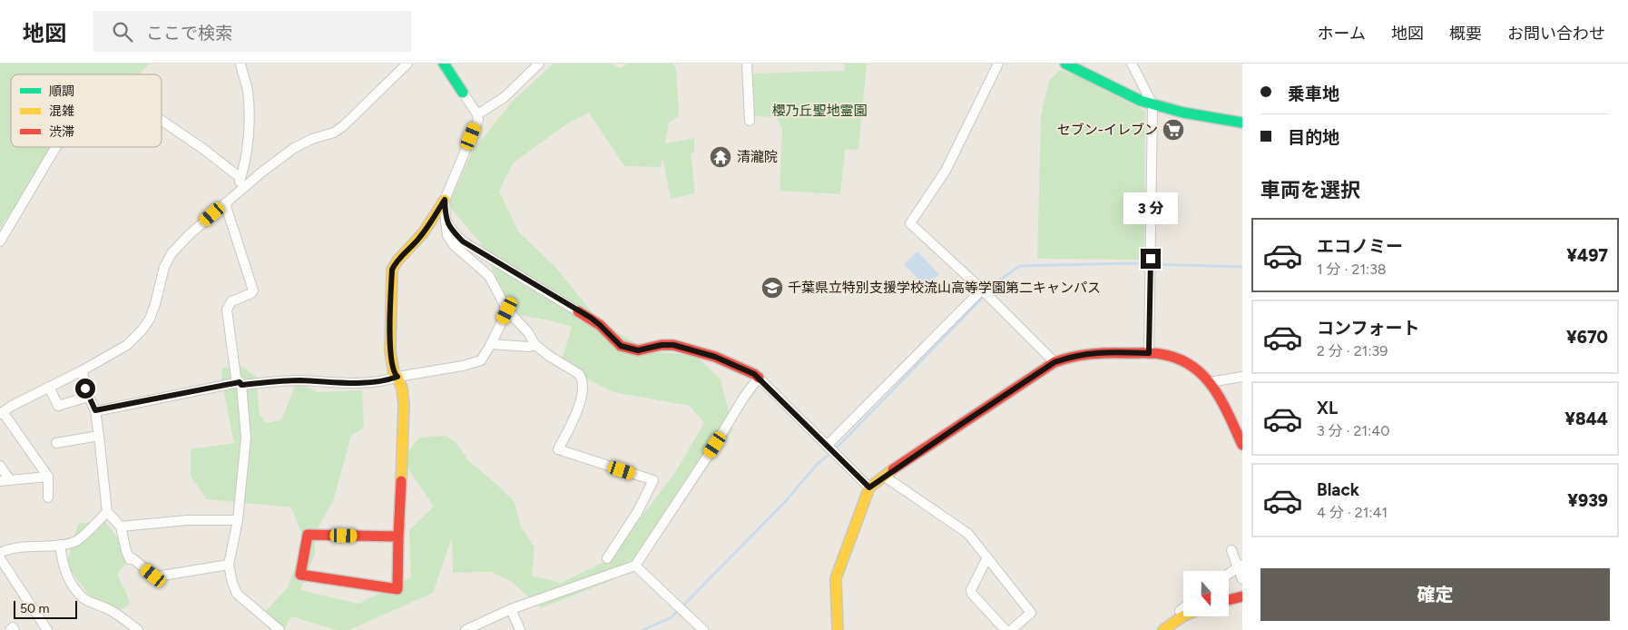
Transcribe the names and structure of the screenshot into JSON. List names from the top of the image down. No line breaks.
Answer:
{"parks":["櫻乃丘聖地霊園"],"places":{"supermarket":["セブン-イレブン"],"temple":["清瀧院"],"school or university":["千葉県立特別支援学校流山高等学園第二キャンパス"]},"legend":["順調","混雑","渋滞"],"scale_bar":"50 m","north":"bottom","page":{"header":"地図","search":"ここで検索","nav":["ホーム","地図","概要","お問い合わせ"],"banner":["乗車地","目的地"],"heading":"車両を選択","bubble":"3 分","list":[{"name":"エコノミー","note":"1 分 · 21:38","value":"¥497"},{"name":"コンフォート","note":"2 分 · 21:39","value":"¥670"},{"name":"XL","note":"3 分 · 21:40","value":"¥844"},{"name":"Black","note":"4 分 · 21:41","value":"¥939"}],"buttons":"確定","scale":"50 m"}}
